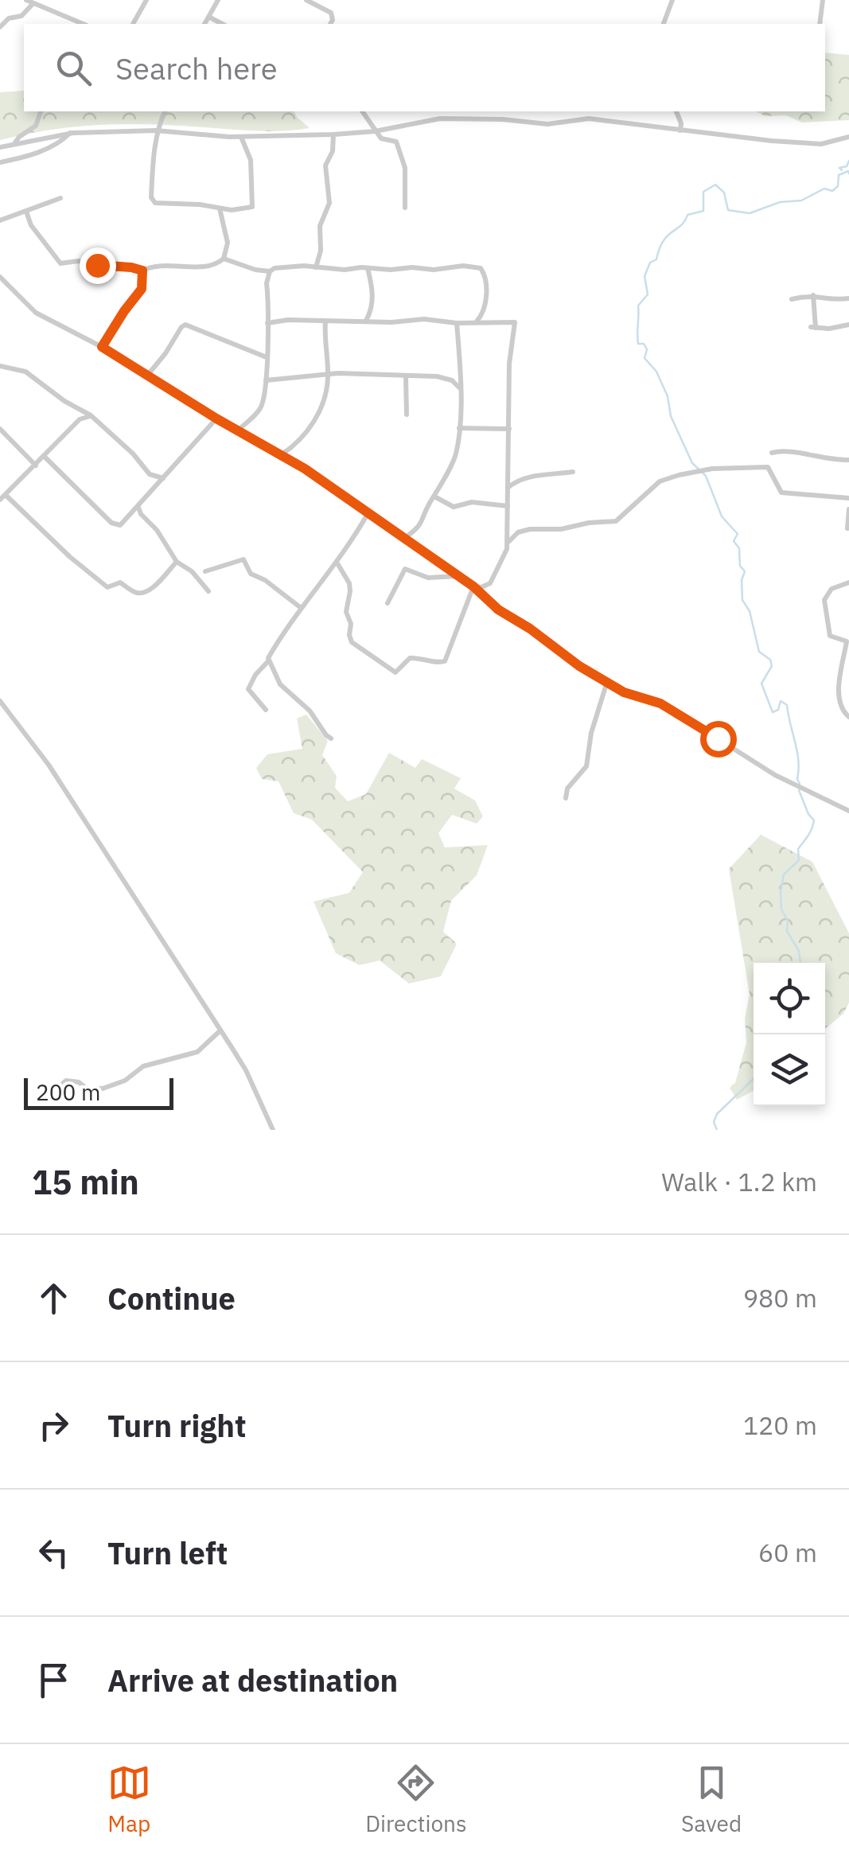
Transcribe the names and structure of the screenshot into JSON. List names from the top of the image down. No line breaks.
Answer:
{"scale_bar":"200 m","page":{"search":"Search here","scale":"200 m","heading":["15 min","Walk · 1.2 km"],"list":[["Continue","980 m"],["Turn right","120 m"],["Turn left","60 m"],"Arrive at destination"],"nav":["Map","Directions","Saved"]}}
